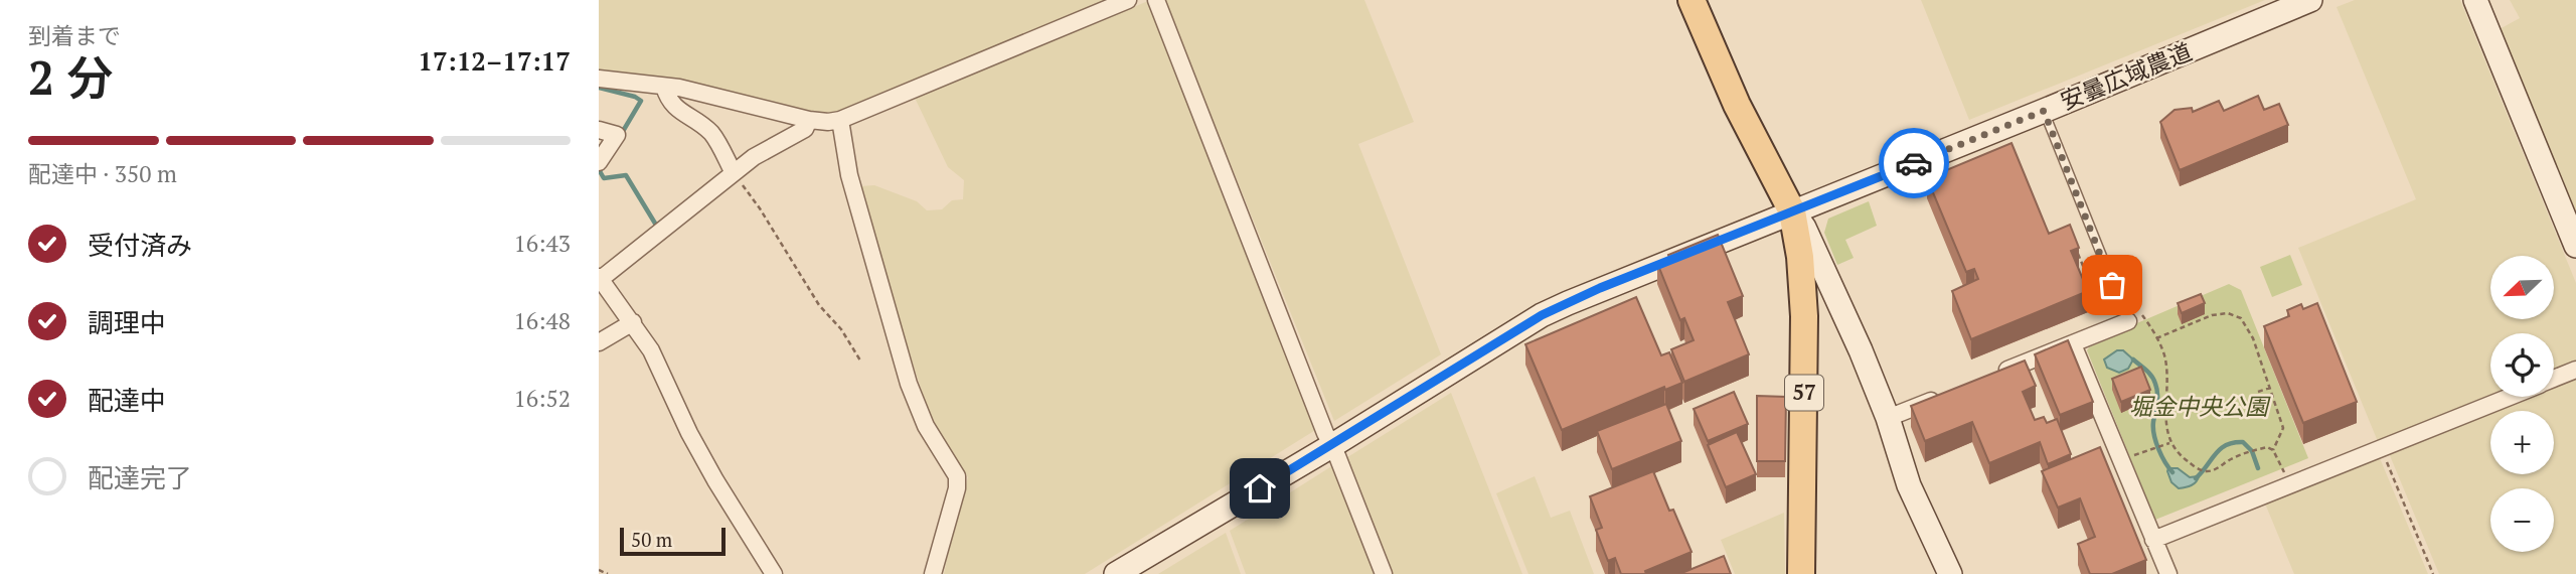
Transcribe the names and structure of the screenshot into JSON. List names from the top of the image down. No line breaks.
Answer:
{"streets":{"main road":["57"],"street":["安曇広域農道"]},"crossings":[["安曇広域農道","57"]],"parks":["堀金中央公園"],"scale_bar":"50 m","north":"bottom left","page":{"heading":["2 分","到着まで","17:12–17:17"],"bar":"配達中 · 350 m","list":[["受付済み","16:43"],["調理中","16:48"],["配達中","16:52"],"配達完了"],"map_buttons":["+","−"],"scale":"50 m"}}
